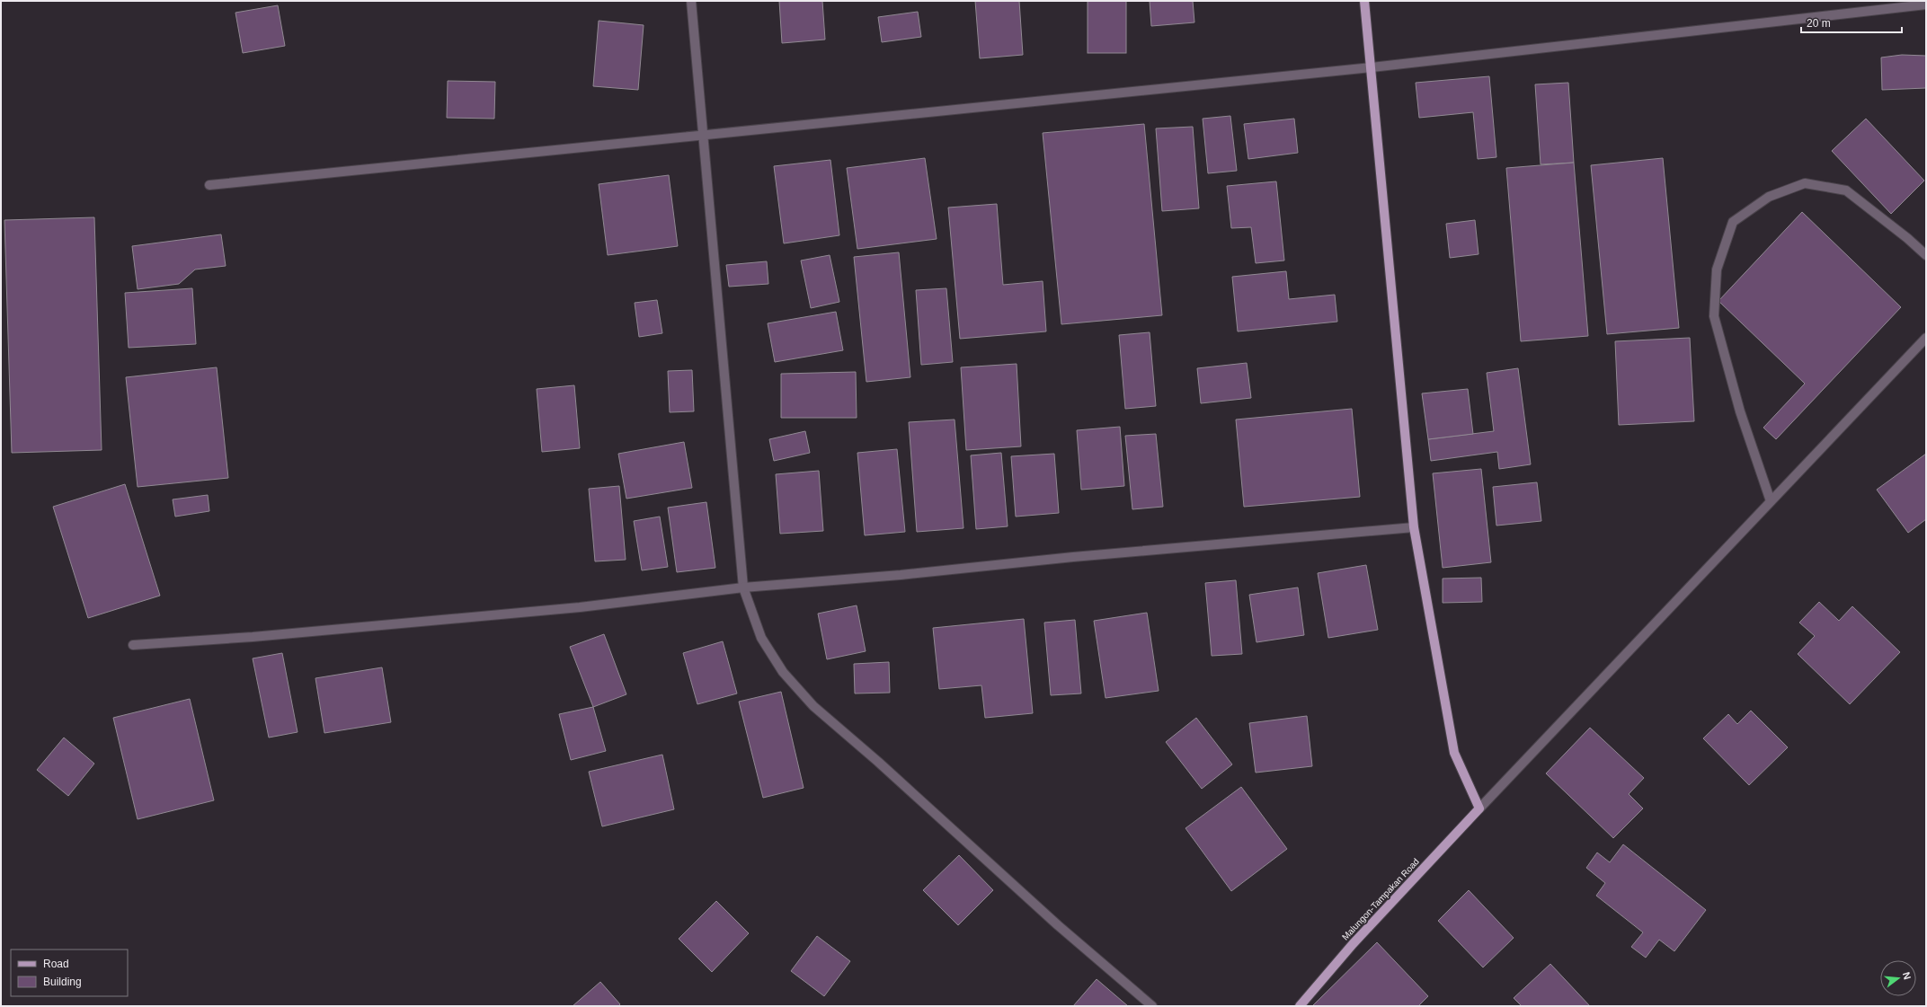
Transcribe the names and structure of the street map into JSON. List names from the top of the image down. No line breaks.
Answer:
{"streets":{"main road":["Malungon-Tampakan Road"]},"legend":["Road","Building"],"scale_bar":"20 m","north":"right"}
